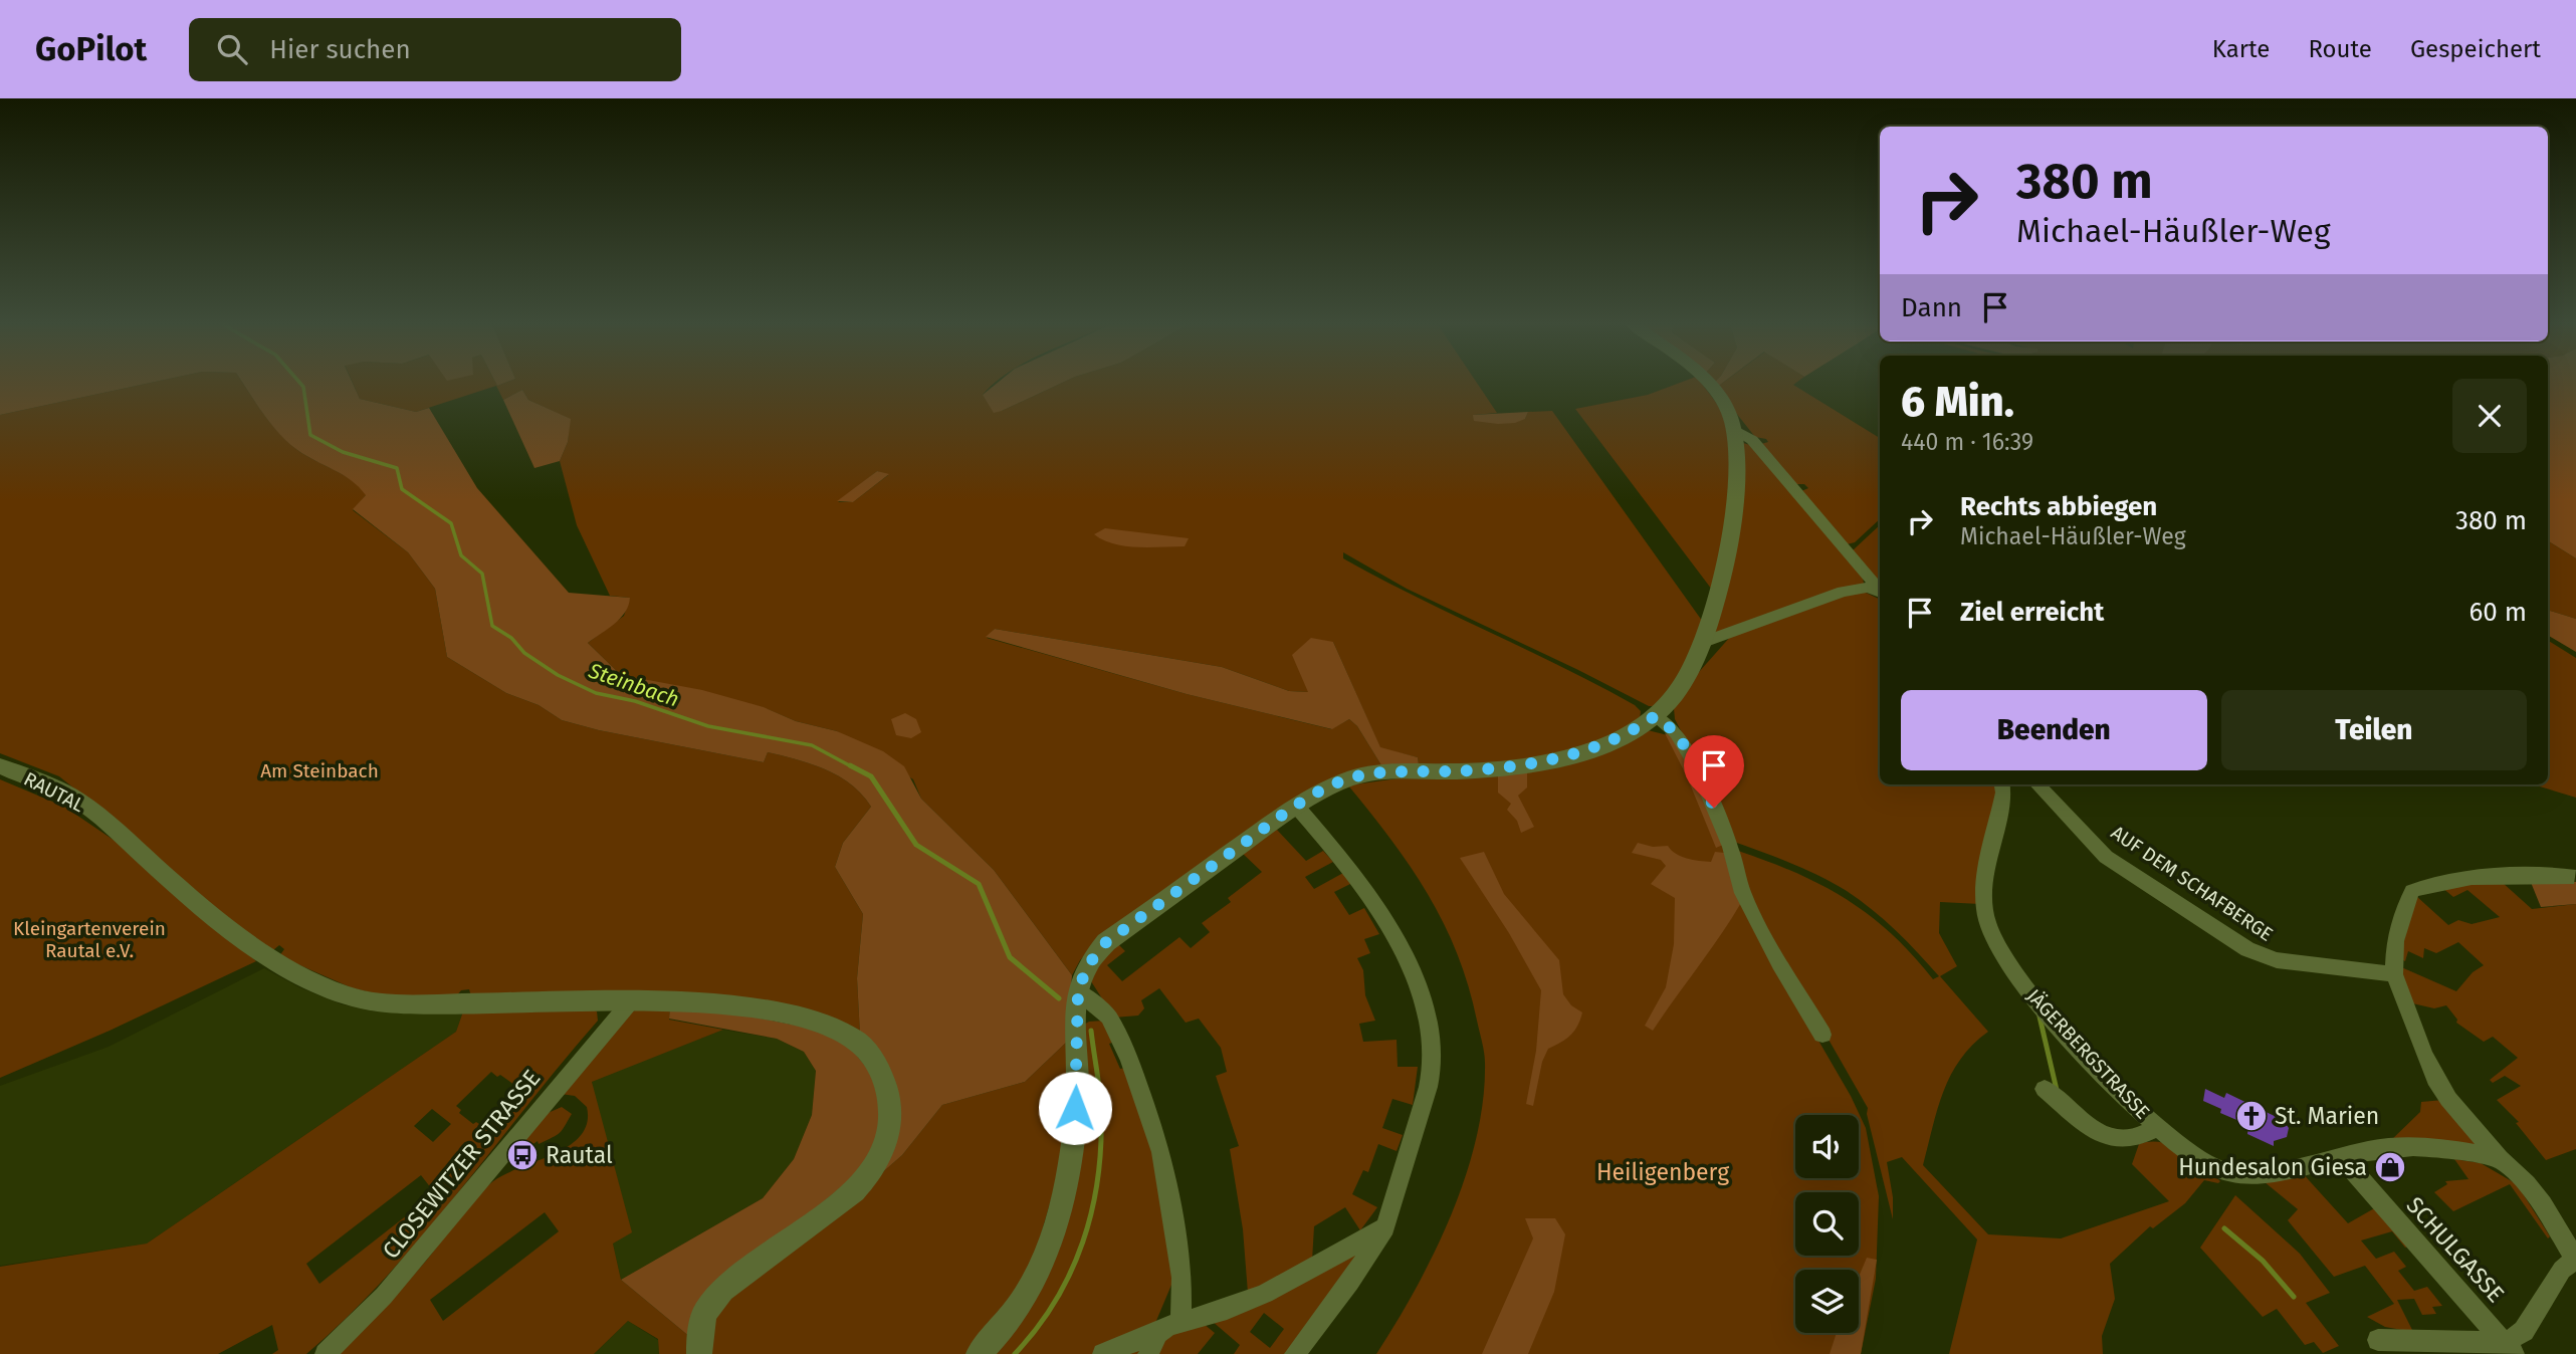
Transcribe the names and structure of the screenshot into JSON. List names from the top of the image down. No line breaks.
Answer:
{"streets":{"street":["RAUTAL","AUF DEM SCHAFBERGE","JÄGERBERGSTRASSE","CLOSEWITZER STRASSE","SCHULGASSE"]},"crossings":[["RAUTAL","CLOSEWITZER STRASSE"],["JÄGERBERGSTRASSE","SCHULGASSE"]],"water":["Steinbach"],"parks":["Am Steinbach","Kleingartenverein Rautal e.V.","Heiligenberg"],"places":{"church":["St. Marien"],"bus stop":["Rautal"],"shop":["Hundesalon Giesa"]},"page":{"header":"GoPilot","search":"Hier suchen","nav":["Karte","Route","Gespeichert"],"turn":["380 m","Michael-Häußler-Weg"],"then":"Dann","heading":["6 Min.","440 m · 16:39"],"list":[{"name":"Rechts abbiegen","note":"Michael-Häußler-Weg","value":"380 m"},{"name":"Ziel erreicht","value":"60 m"}],"buttons":["Beenden","Teilen"]}}
